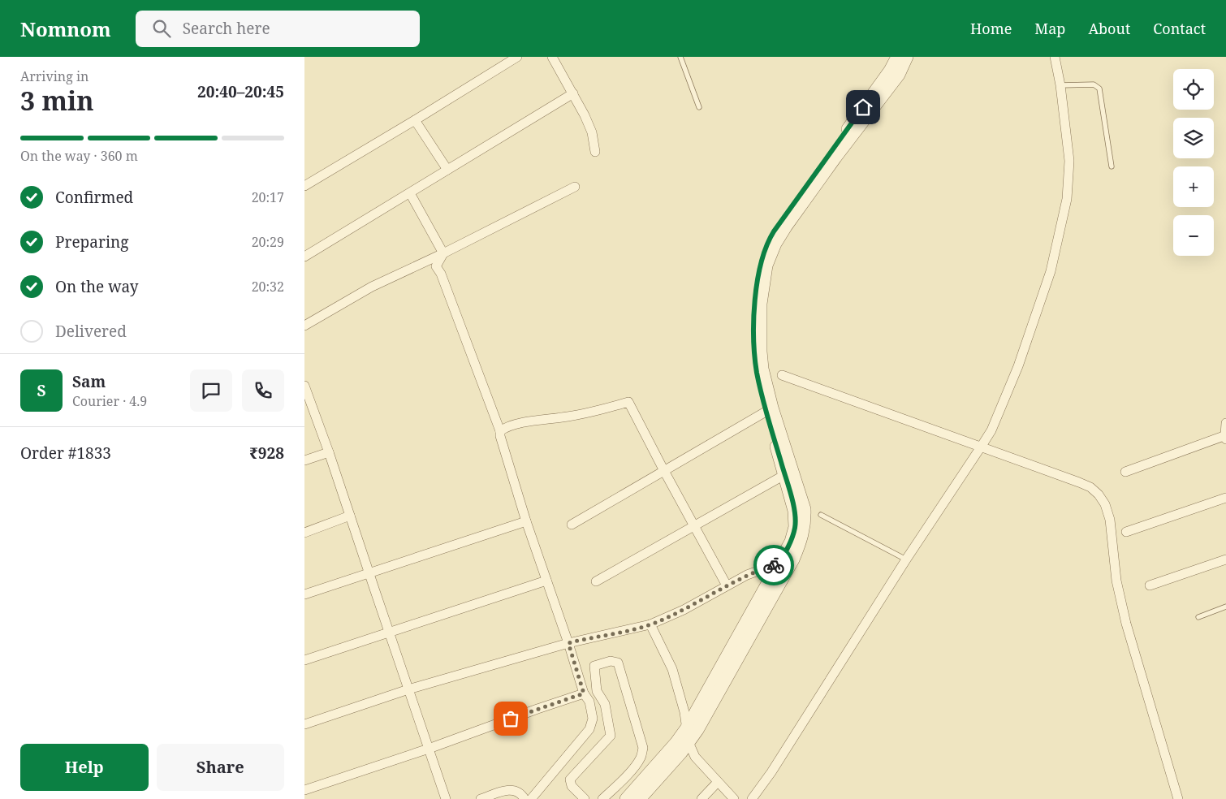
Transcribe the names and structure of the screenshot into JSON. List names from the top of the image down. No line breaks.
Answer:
{"page":{"header":"Nomnom","search":"Search here","nav":["Home","Map","About","Contact"],"heading":["3 min","Arriving in","20:40–20:45"],"panel":["Sam","Courier · 4.9","Order #1833","₹928"],"map_buttons":["+","−"],"bar":"On the way · 360 m","list":[["Confirmed","20:17"],["Preparing","20:29"],["On the way","20:32"],"Delivered"],"round":"S","buttons":["Help","Share"]}}
